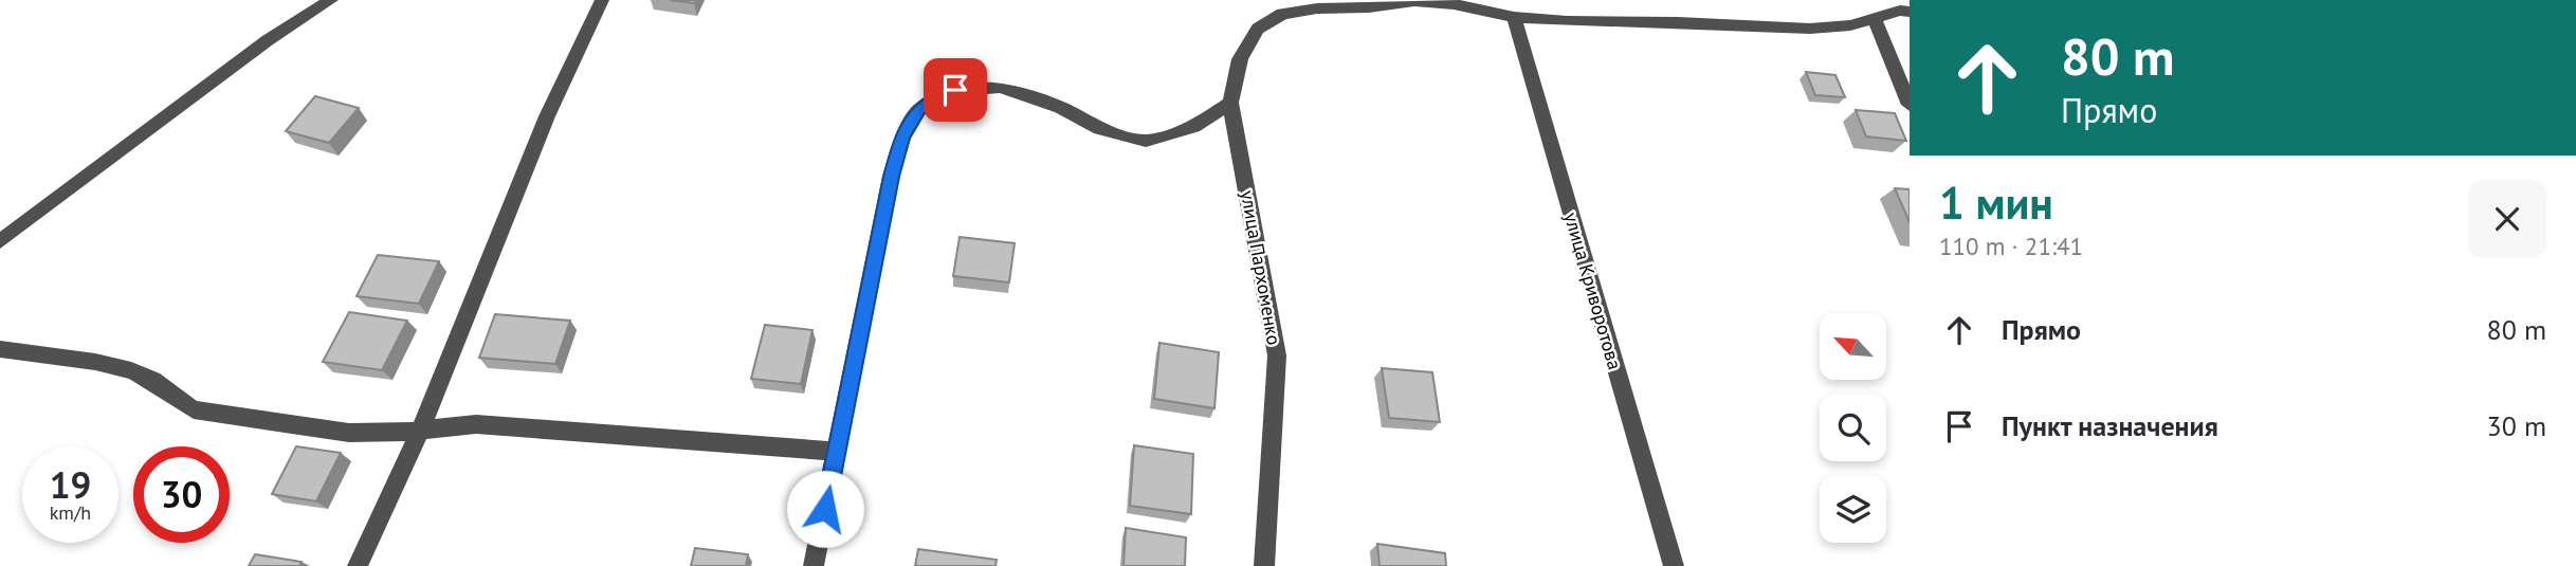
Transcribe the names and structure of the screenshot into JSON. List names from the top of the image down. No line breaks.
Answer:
{"streets":{"street":["улица Пархоменко","улица Криворотова"]},"north":"top left","page":{"turn":["80 m","Прямо"],"heading":["1 мин","110 m · 21:41"],"list":[{"name":"Прямо","value":"80 m"},{"name":"Пункт назначения","value":"30 m"}],"speed":"19 km/h","limit":"30"}}
